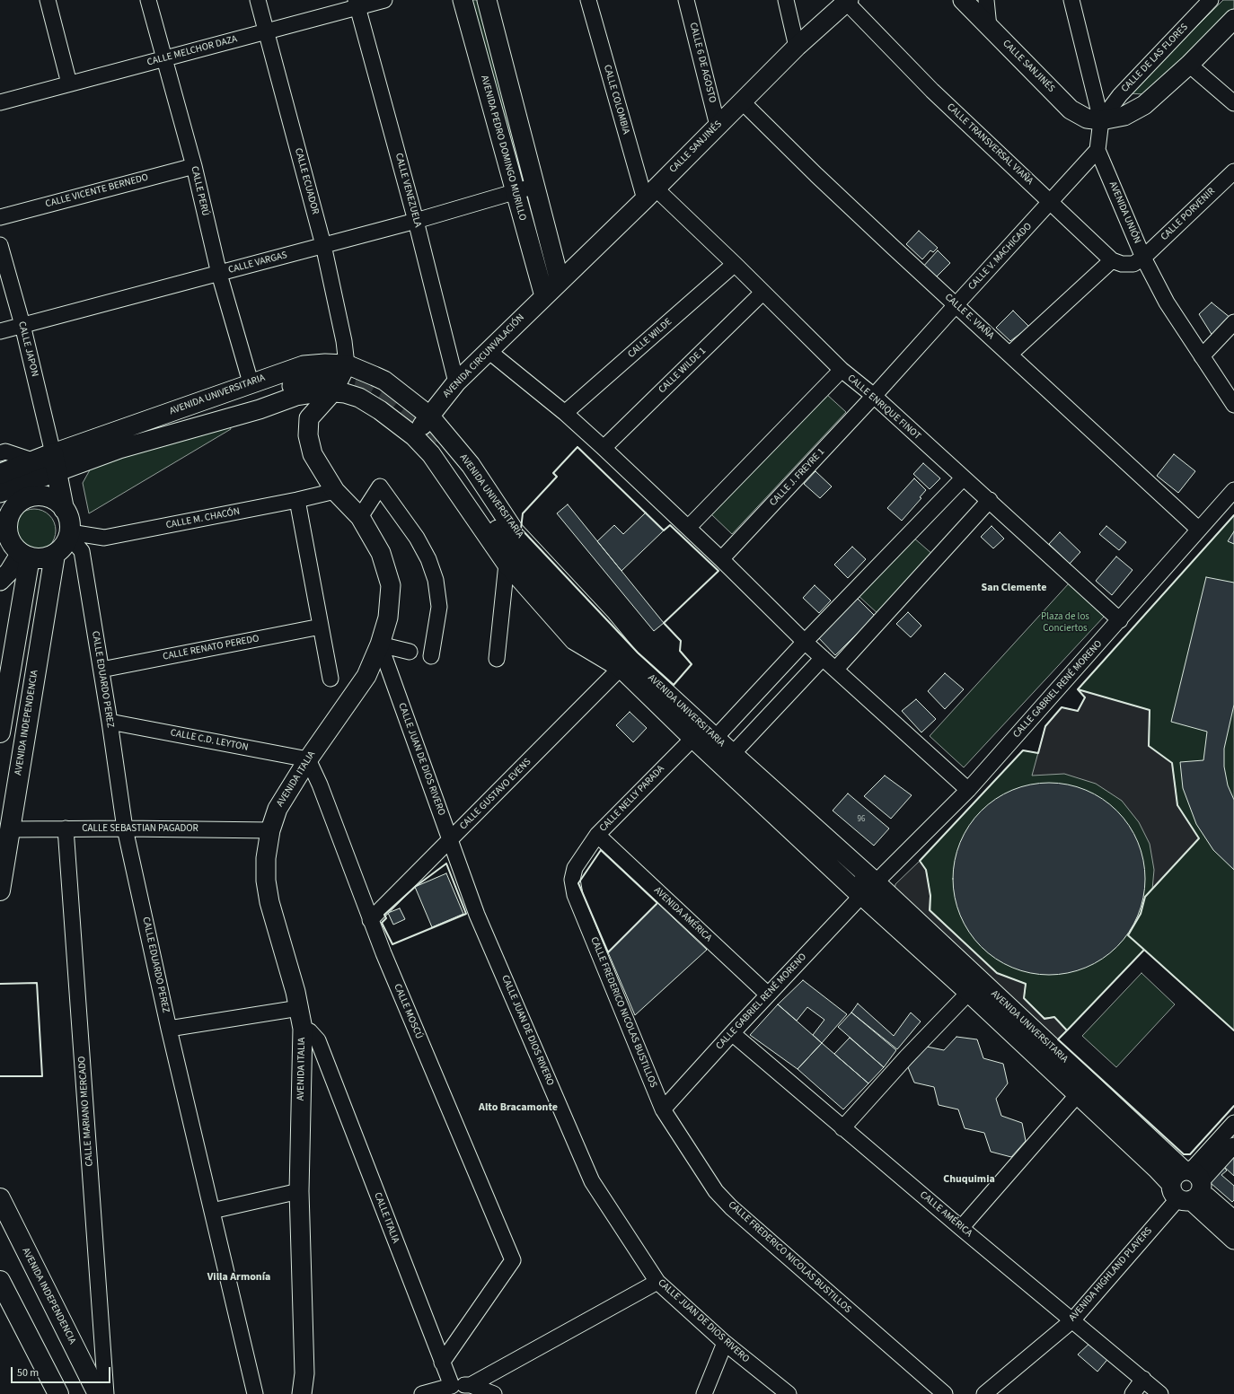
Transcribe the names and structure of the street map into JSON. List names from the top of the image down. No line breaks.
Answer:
{"streets":{"highway":["AVENIDA UNIVERSITARIA","AVENIDA INDEPENDENCIA"],"main road":["CALLE SANJINÉS","AVENIDA PEDRO DOMINGO MURILLO","AVENIDA CIRCUNVALACIÓN","AVENIDA ITALIA"],"street":["CALLE MELCHOR DAZA","CALLE DE LAS FLORES","CALLE 6 DE AGOSTO","CALLE COLOMBIA","CALLE TRANSVERSAL VIAÑA","CALLE ECUADOR","CALLE VENEZUELA","CALLE VICENTE BERNEDO","CALLE PERÚ","AVENIDA UNIÓN","CALLE PORVENIR","CALLE V. MACHICADO","CALLE VARGAS","CALLE E. VIAÑA","CALLE WILDE","CALLE JAPON","CALLE WILDE 1","CALLE ENRIQUE FINOT","CALLE J. FREYRE 1","CALLE M. CHACÓN","CALLE RENATO PEREDO","CALLE EDUARDO PEREZ","CALLE GABRIEL RENÉ MORENO","CALLE C.D. LEYTON","CALLE JUAN DE DIOS RIVERO","CALLE GUSTAVO EVENS","CALLE NELLY PARADA","CALLE SEBASTIAN PAGADOR","AVENIDA AMÉRICA","CALLE MOSCÚ","CALLE FREDERICO NICOLAS BUSTILLOS","CALLE MARIANO MERCADO","CALLE AMÉRICA","CALLE ITALIA","AVENIDA HIGHLAND PLAYERS"]},"crossings":[["CALLE MELCHOR DAZA","CALLE ECUADOR"],["CALLE MELCHOR DAZA","CALLE VENEZUELA"],["CALLE MELCHOR DAZA","CALLE PERÚ"],["CALLE DE LAS FLORES","CALLE SANJINÉS"],["CALLE DE LAS FLORES","AVENIDA UNIÓN"],["CALLE 6 DE AGOSTO","CALLE SANJINÉS"],["CALLE SANJINÉS","CALLE COLOMBIA"],["CALLE SANJINÉS","CALLE TRANSVERSAL VIAÑA"],["CALLE SANJINÉS","AVENIDA PEDRO DOMINGO MURILLO"],["CALLE SANJINÉS","AVENIDA UNIÓN"],["CALLE SANJINÉS","CALLE E. VIAÑA"],["CALLE SANJINÉS","AVENIDA CIRCUNVALACIÓN"],["CALLE SANJINÉS","CALLE ENRIQUE FINOT"],["CALLE COLOMBIA","CALLE ENRIQUE FINOT"],["CALLE TRANSVERSAL VIAÑA","CALLE V. MACHICADO"],["AVENIDA PEDRO DOMINGO MURILLO","CALLE VARGAS"],["AVENIDA PEDRO DOMINGO MURILLO","AVENIDA CIRCUNVALACIÓN"],["CALLE ECUADOR","CALLE VARGAS"],["CALLE ECUADOR","AVENIDA UNIVERSITARIA"],["CALLE VENEZUELA","CALLE VARGAS"],["CALLE VENEZUELA","AVENIDA CIRCUNVALACIÓN"],["CALLE VICENTE BERNEDO","CALLE PERÚ"],["CALLE PERÚ","CALLE VARGAS"],["CALLE PERÚ","AVENIDA UNIVERSITARIA"],["AVENIDA UNIÓN","CALLE PORVENIR"],["AVENIDA UNIÓN","CALLE V. MACHICADO"],["CALLE V. MACHICADO","CALLE E. VIAÑA"],["CALLE V. MACHICADO","CALLE ENRIQUE FINOT"],["CALLE V. MACHICADO","CALLE J. FREYRE 1"],["CALLE VARGAS","CALLE JAPON"],["CALLE E. VIAÑA","CALLE GABRIEL RENÉ MORENO"],["CALLE WILDE","CALLE ENRIQUE FINOT"],["CALLE JAPON","AVENIDA UNIVERSITARIA"],["AVENIDA CIRCUNVALACIÓN","AVENIDA UNIVERSITARIA"],["CALLE WILDE 1","CALLE ENRIQUE FINOT"],["AVENIDA UNIVERSITARIA","CALLE GABRIEL RENÉ MORENO"],["AVENIDA UNIVERSITARIA","CALLE GUSTAVO EVENS"],["AVENIDA UNIVERSITARIA","CALLE NELLY PARADA"],["AVENIDA UNIVERSITARIA","AVENIDA HIGHLAND PLAYERS"],["CALLE ENRIQUE FINOT","CALLE J. FREYRE 1"],["CALLE ENRIQUE FINOT","CALLE GABRIEL RENÉ MORENO"],["CALLE ENRIQUE FINOT","CALLE NELLY PARADA"],["CALLE M. CHACÓN","CALLE EDUARDO PEREZ"],["CALLE M. CHACÓN","AVENIDA INDEPENDENCIA"],["CALLE M. CHACÓN","AVENIDA ITALIA"],["CALLE RENATO PEREDO","CALLE EDUARDO PEREZ"],["CALLE EDUARDO PEREZ","AVENIDA INDEPENDENCIA"],["CALLE EDUARDO PEREZ","CALLE C.D. LEYTON"],["CALLE EDUARDO PEREZ","CALLE SEBASTIAN PAGADOR"],["CALLE GABRIEL RENÉ MORENO","AVENIDA AMÉRICA"],["CALLE GABRIEL RENÉ MORENO","CALLE FREDERICO NICOLAS BUSTILLOS"],["CALLE GABRIEL RENÉ MORENO","CALLE AMÉRICA"],["AVENIDA INDEPENDENCIA","CALLE SEBASTIAN PAGADOR"],["CALLE C.D. LEYTON","AVENIDA ITALIA"],["CALLE C.D. LEYTON","CALLE MOSCÚ"],["CALLE JUAN DE DIOS RIVERO","AVENIDA ITALIA"],["CALLE JUAN DE DIOS RIVERO","CALLE GUSTAVO EVENS"],["AVENIDA ITALIA","CALLE SEBASTIAN PAGADOR"],["AVENIDA ITALIA","CALLE MOSCÚ"],["AVENIDA ITALIA","CALLE ITALIA"],["CALLE GUSTAVO EVENS","CALLE MOSCÚ"],["CALLE NELLY PARADA","AVENIDA AMÉRICA"],["CALLE NELLY PARADA","CALLE FREDERICO NICOLAS BUSTILLOS"],["CALLE SEBASTIAN PAGADOR","CALLE MARIANO MERCADO"],["CALLE MOSCÚ","CALLE ITALIA"],["CALLE AMÉRICA","AVENIDA HIGHLAND PLAYERS"]],"districts":["San Clemente","Alto Bracamonte","Chuquimia","Villa Armonía"],"parks":["Plaza de los Conciertos"],"house_numbers":["96"],"scale_bar":"50 m"}
